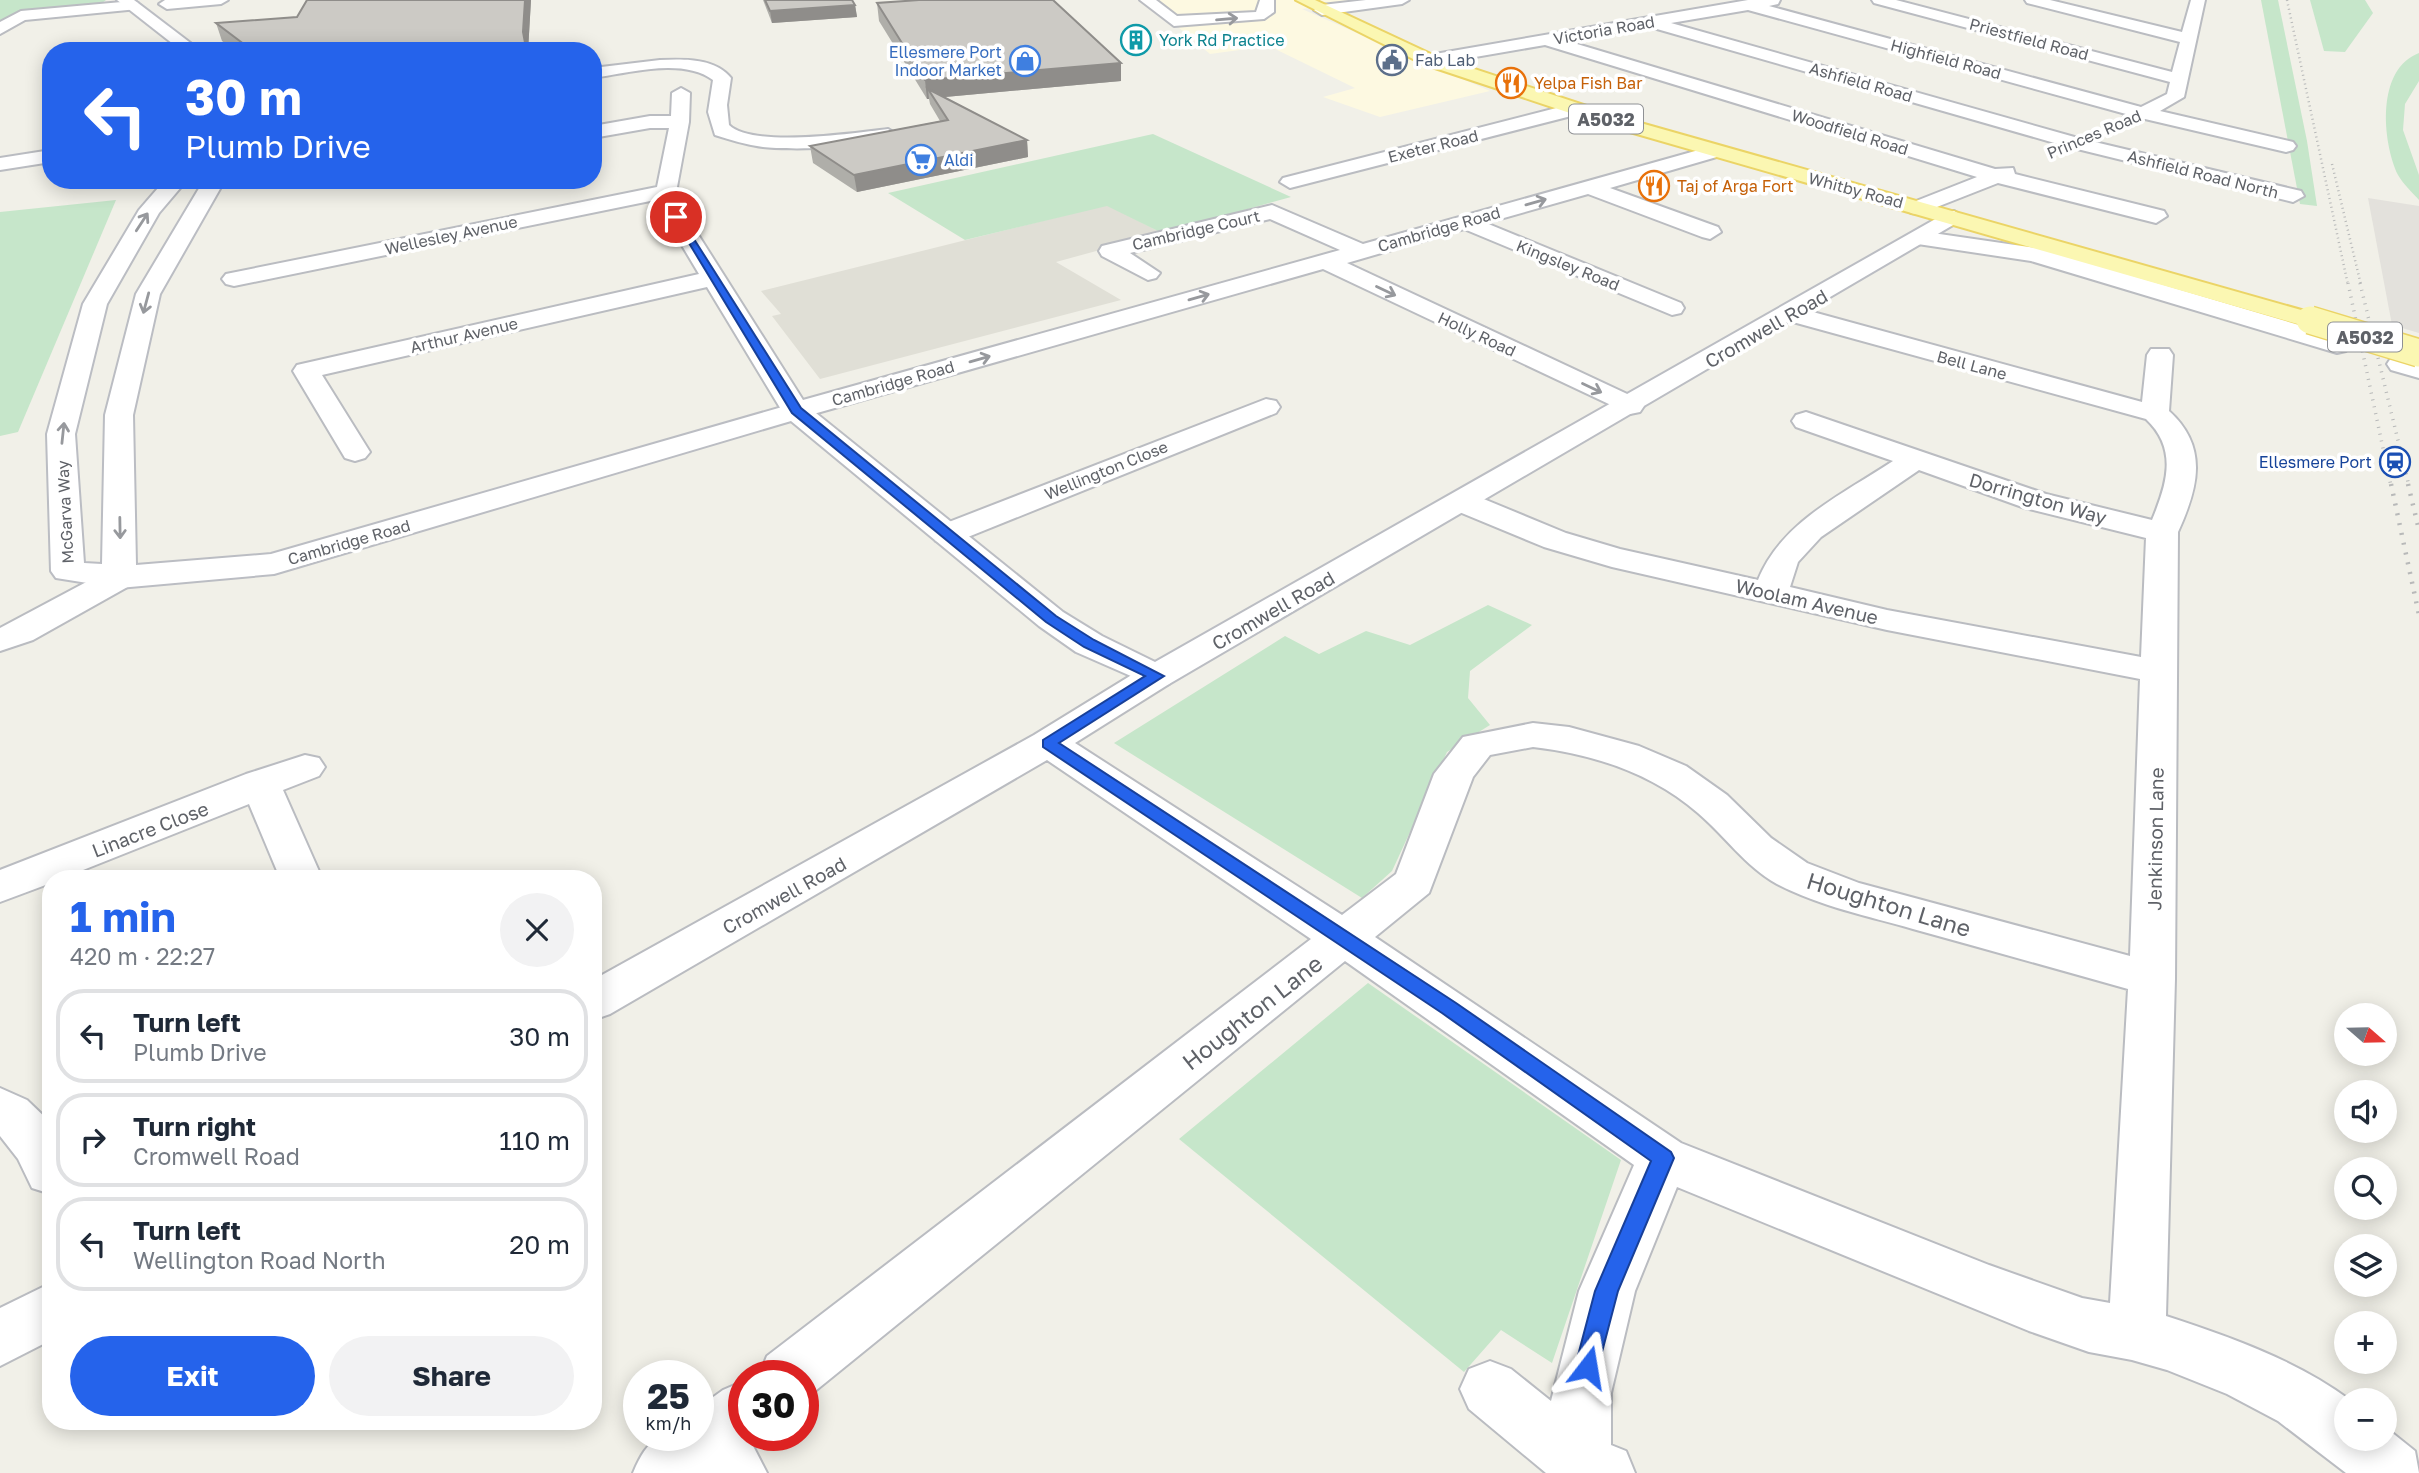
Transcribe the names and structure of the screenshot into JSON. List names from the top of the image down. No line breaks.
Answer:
{"streets":{"main road":["A5032","Whitby Road"],"street":["Victoria Road","Priestfield Road","Highfield Road","Ashfield Road","Woodfield Road","Princes Road","Exeter Road","Ashfield Road North","Cambridge Road","Cambridge Court","Wellesley Avenue","Kingsley Road","Cromwell Road","Holly Road","Arthur Avenue","Bell Lane","Wellington Close","Dorrington Way","McGarva Way","Woolam Avenue","Linacre Close","Jenkinson Lane","Houghton Lane"]},"crossings":[["Victoria Road","Highfield Road"],["Victoria Road","Ashfield Road"],["Victoria Road","Woodfield Road"],["Victoria Road","Whitby Road"],["Priestfield Road","Princes Road"],["Highfield Road","Princes Road"],["Ashfield Road","Princes Road"],["Ashfield Road","Ashfield Road North"],["Woodfield Road","Princes Road"],["Princes Road","Ashfield Road North"],["Princes Road","Whitby Road"],["Exeter Road","Whitby Road"],["Whitby Road","Cambridge Road"],["Whitby Road","Cromwell Road"],["Cambridge Road","Cambridge Court"],["Cambridge Road","Kingsley Road"],["Cambridge Road","Holly Road"],["Cambridge Road","McGarva Way"],["Cromwell Road","Holly Road"],["Cromwell Road","Bell Lane"],["Cromwell Road","Woolam Avenue"],["Bell Lane","Jenkinson Lane"],["Dorrington Way","Jenkinson Lane"],["Woolam Avenue","Jenkinson Lane"],["Jenkinson Lane","Houghton Lane"]],"one_way":["Cambridge Road"],"places":{"building":["York Rd Practice"],"public building":["Fab Lab"],"shop":["Ellesmere Port Indoor Market"],"restaurant":["Yelpa Fish Bar","Taj of Arga Fort"],"supermarket":["Aldi"],"station":["Ellesmere Port"]},"north":"right","page":{"turn":["30 m","Plumb Drive"],"heading":["1 min","420 m · 22:27"],"list":[{"name":"Turn left","note":"Plumb Drive","value":"30 m"},{"name":"Turn right","note":"Cromwell Road","value":"110 m"},{"name":"Turn left","note":"Wellington Road North","value":"20 m"}],"map_buttons":["+","−"],"buttons":["Exit","Share"],"speed":"25 km/h","limit":"30"}}
